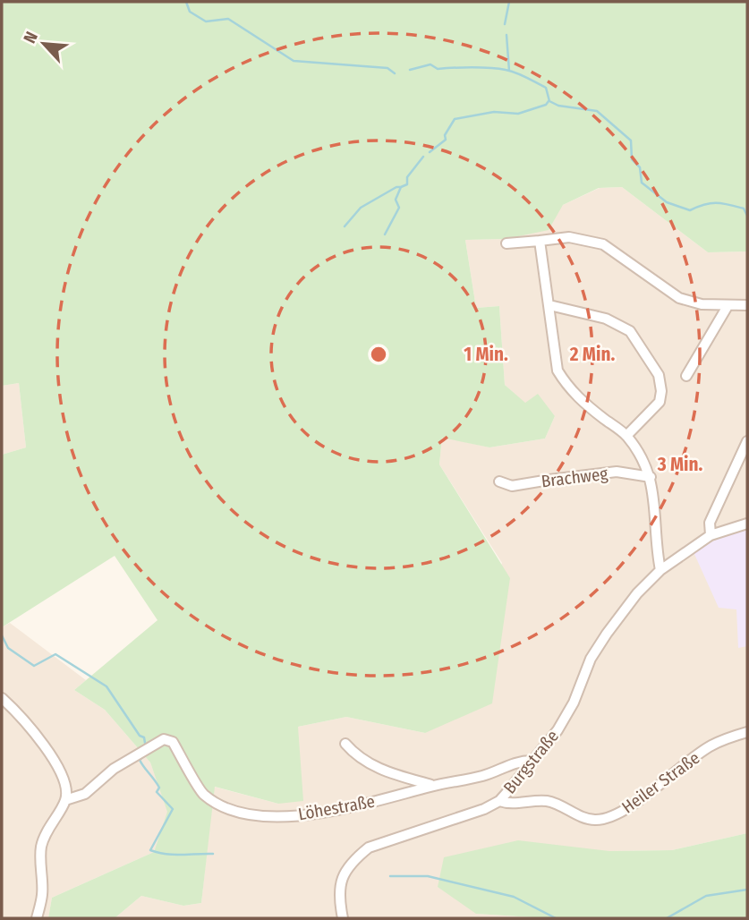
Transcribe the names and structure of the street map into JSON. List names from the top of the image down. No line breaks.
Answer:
{"streets":{"street":["Brachweg","Burgstraße","Heiler Straße","Löhestraße"]},"crossings":[["Burgstraße","Heiler Straße"],["Burgstraße","Löhestraße"]],"north":"top left","rings":["1 Min.","2 Min.","3 Min."]}
